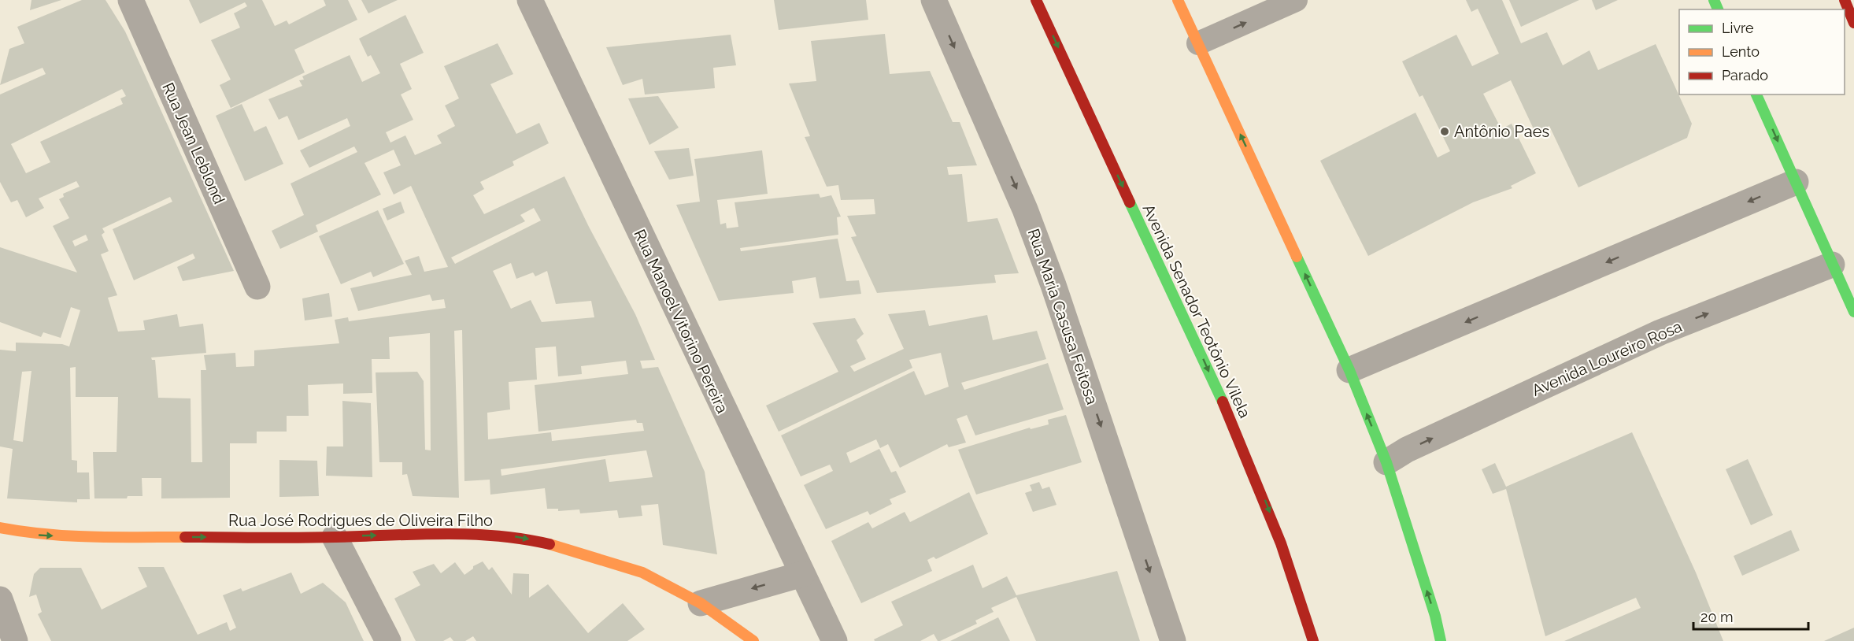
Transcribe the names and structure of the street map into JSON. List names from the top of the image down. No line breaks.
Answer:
{"streets":{"main road":["Avenida Senador Teotônio Vilela","Rua José Rodrigues de Oliveira Filho"],"street":["Rua Jean Leblond","Rua Maria Casusa Feitosa","Rua Manoel Vitorino Pereira","Avenida Loureiro Rosa"]},"one_way":["Avenida Senador Teotônio Vilela","Rua Maria Casusa Feitosa","Rua José Rodrigues de Oliveira Filho"],"places":["Antônio Paes"],"legend":["Livre","Lento","Parado"],"scale_bar":"20 m"}
